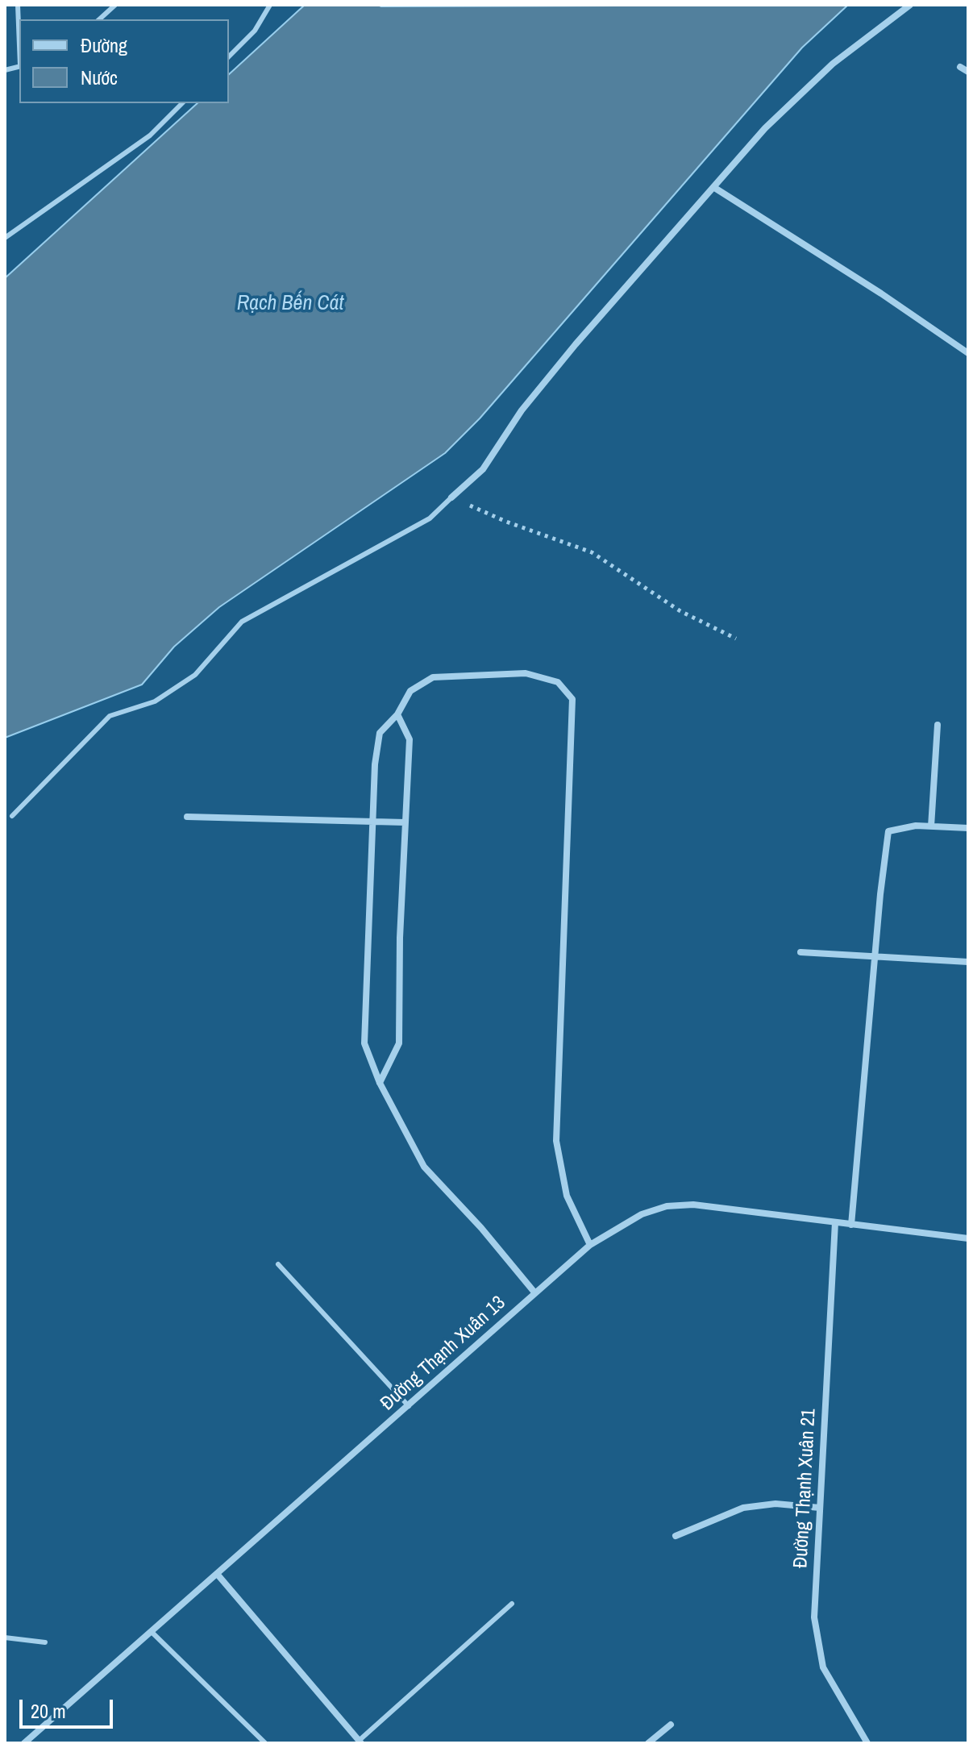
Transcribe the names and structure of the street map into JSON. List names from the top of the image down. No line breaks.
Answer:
{"streets":{"street":["Đường Thạnh Xuân 13","Đường Thạnh Xuân 21"]},"crossings":[["Đường Thạnh Xuân 13","Đường Thạnh Xuân 21"]],"water":["Rạch Bến Cát"],"legend":["Đường","Nước"],"scale_bar":"20 m"}
